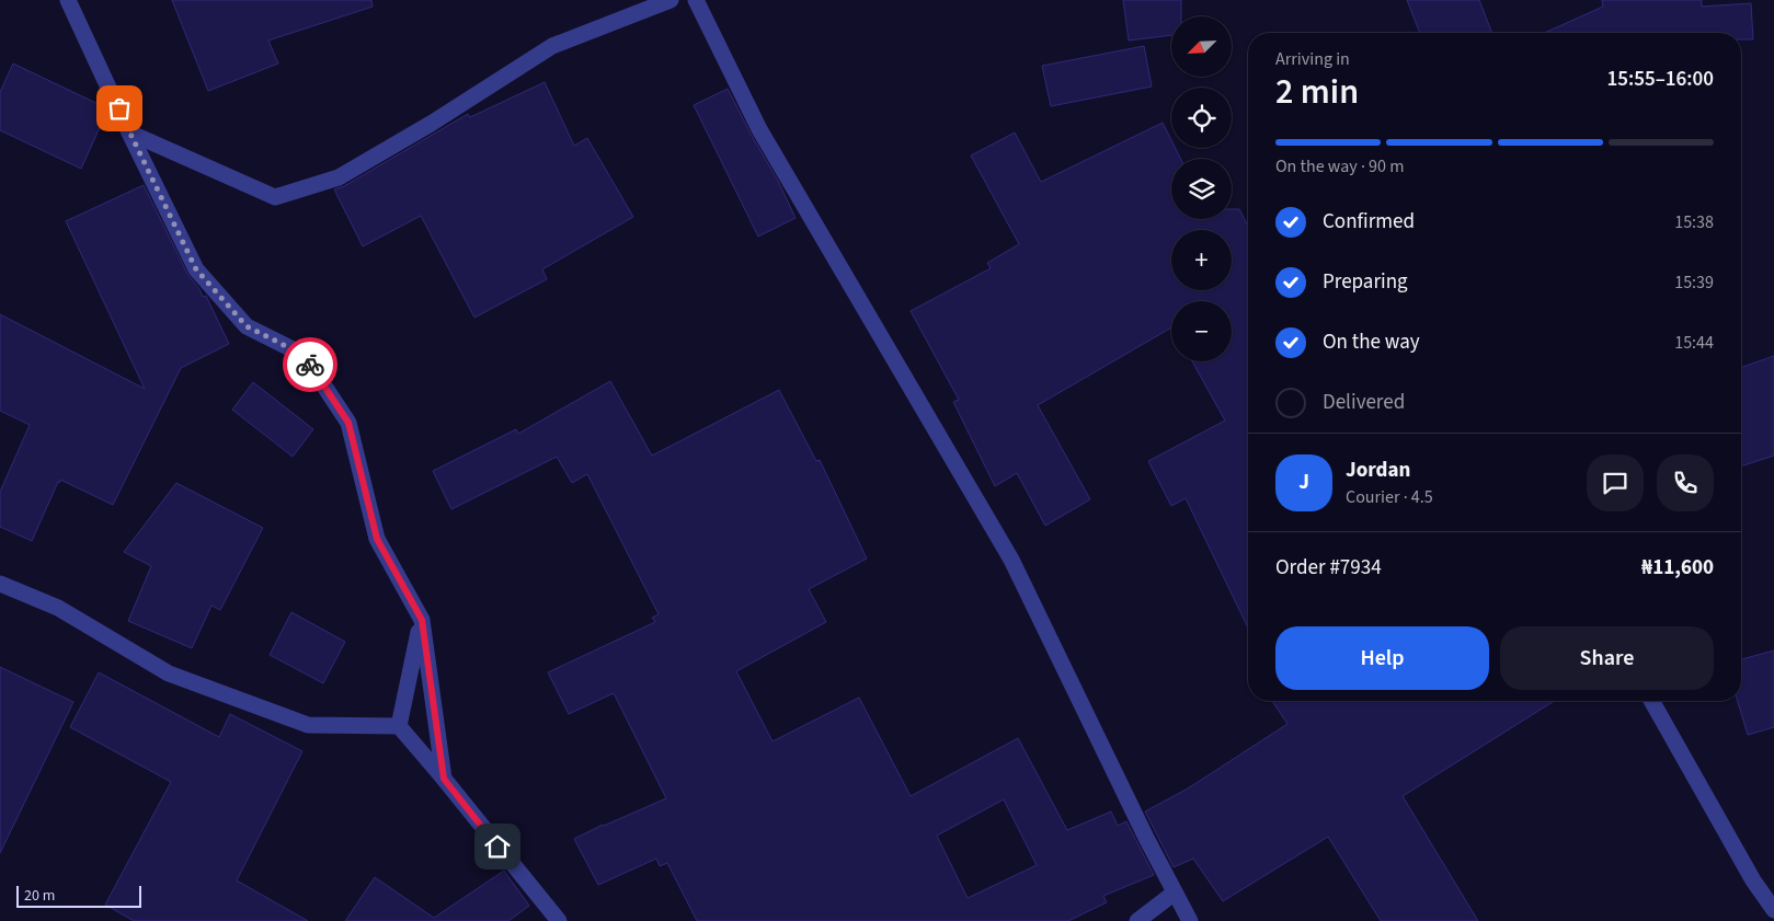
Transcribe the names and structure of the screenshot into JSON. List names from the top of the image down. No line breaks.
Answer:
{"scale_bar":"20 m","north":"bottom left","page":{"map_buttons":["+","−"],"heading":["2 min","Arriving in","15:55–16:00"],"panel":["Jordan","Courier · 4.5","Order #7934","₦11,600"],"bar":"On the way · 90 m","list":[["Confirmed","15:38"],["Preparing","15:39"],["On the way","15:44"],"Delivered"],"round":"J","buttons":["Help","Share"],"scale":"20 m"}}
